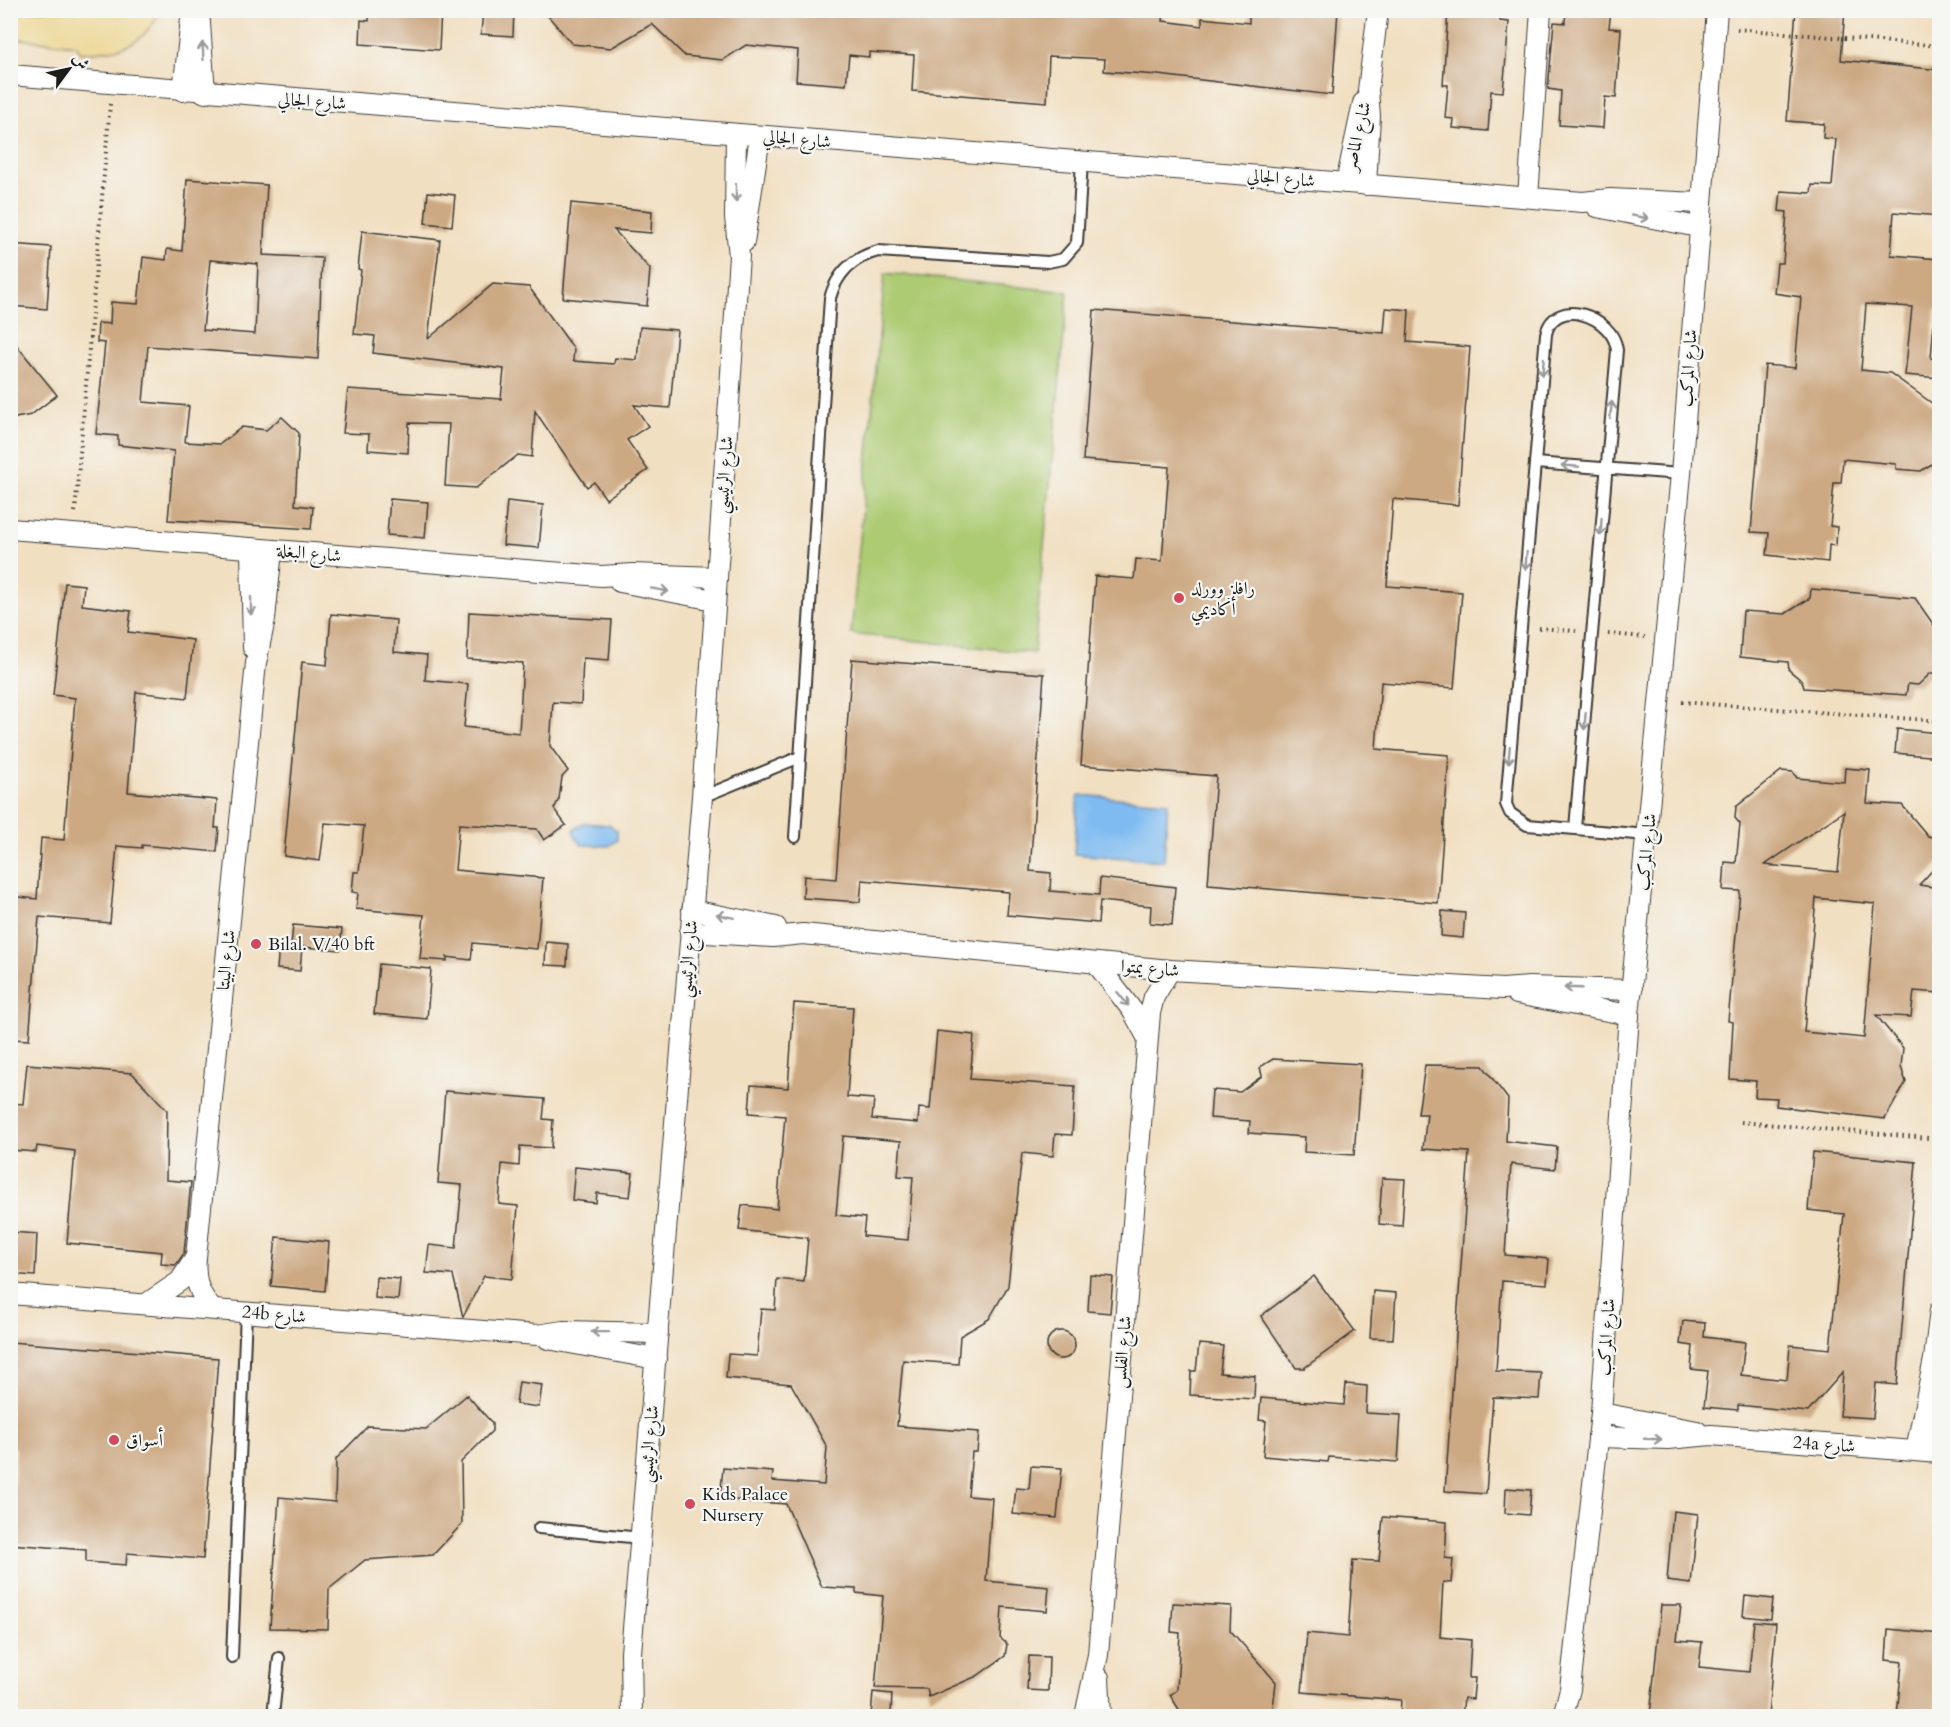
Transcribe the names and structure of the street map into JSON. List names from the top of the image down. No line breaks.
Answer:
{"streets":{"street":["شارع الجالي","شارع الماصر","شارع المركب","شارع الرئيسي","شارع البغلة","شارع البيتا","شارع يمتوا","24b شارع","شارع الفلس","24a شارع"]},"crossings":[["شارع الجالي","شارع الماصر"],["شارع الجالي","شارع المركب"],["شارع الجالي","شارع الرئيسي"],["شارع المركب","شارع يمتوا"],["شارع المركب","24a شارع"],["شارع الرئيسي","شارع البغلة"],["شارع الرئيسي","شارع يمتوا"],["شارع الرئيسي","24b شارع"],["شارع البغلة","شارع البيتا"],["شارع البيتا","24b شارع"],["شارع يمتوا","شارع الفلس"]],"places":["رافلز وورلد أكاديمي","Bilal. V/40 bft","أسواق","Kids Palace Nursery"],"north":"top right"}
